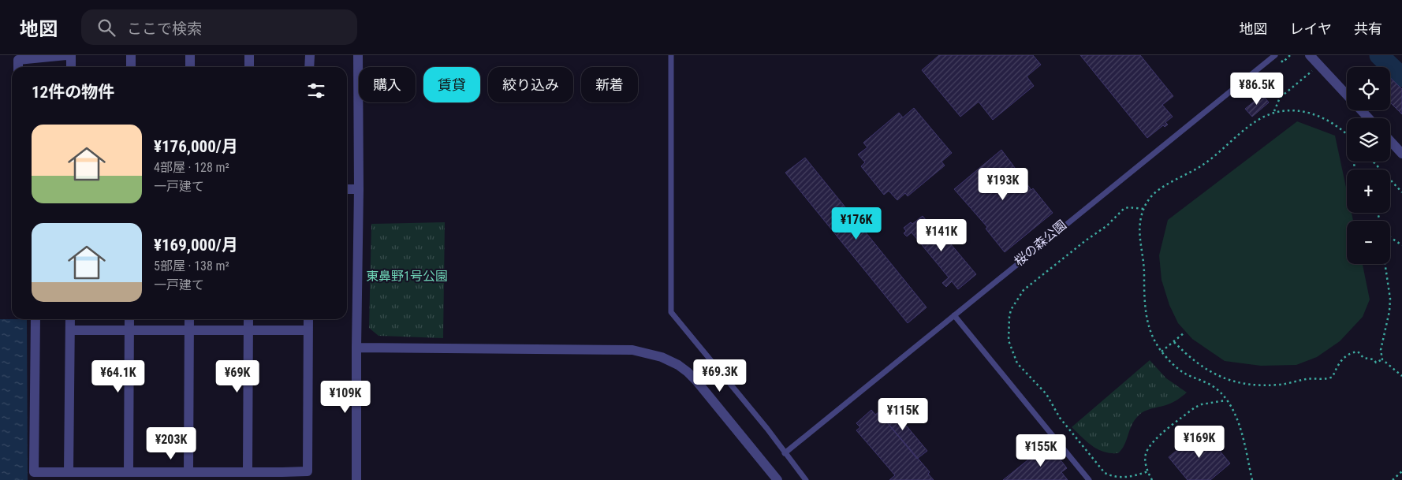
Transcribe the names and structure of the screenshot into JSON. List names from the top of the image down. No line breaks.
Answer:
{"parks":["東鼻野1号公園"],"page":{"header":"地図","search":"ここで検索","nav":["地図","レイヤ","共有"],"map_buttons":["+","−"],"chip":["購入","賃貸","絞り込み","新着"],"heading":"12件の物件","price":["¥86.5K","¥193K","¥176K","¥141K","¥69.3K","¥64.1K","¥69K","¥109K","¥115K","¥169K","¥203K","¥155K"],"list":[{"name":"¥176,000/月","note":"4部屋 · 128 m² · 一戸建て"},{"name":"¥169,000/月","note":"5部屋 · 138 m² · 一戸建て"}]}}
